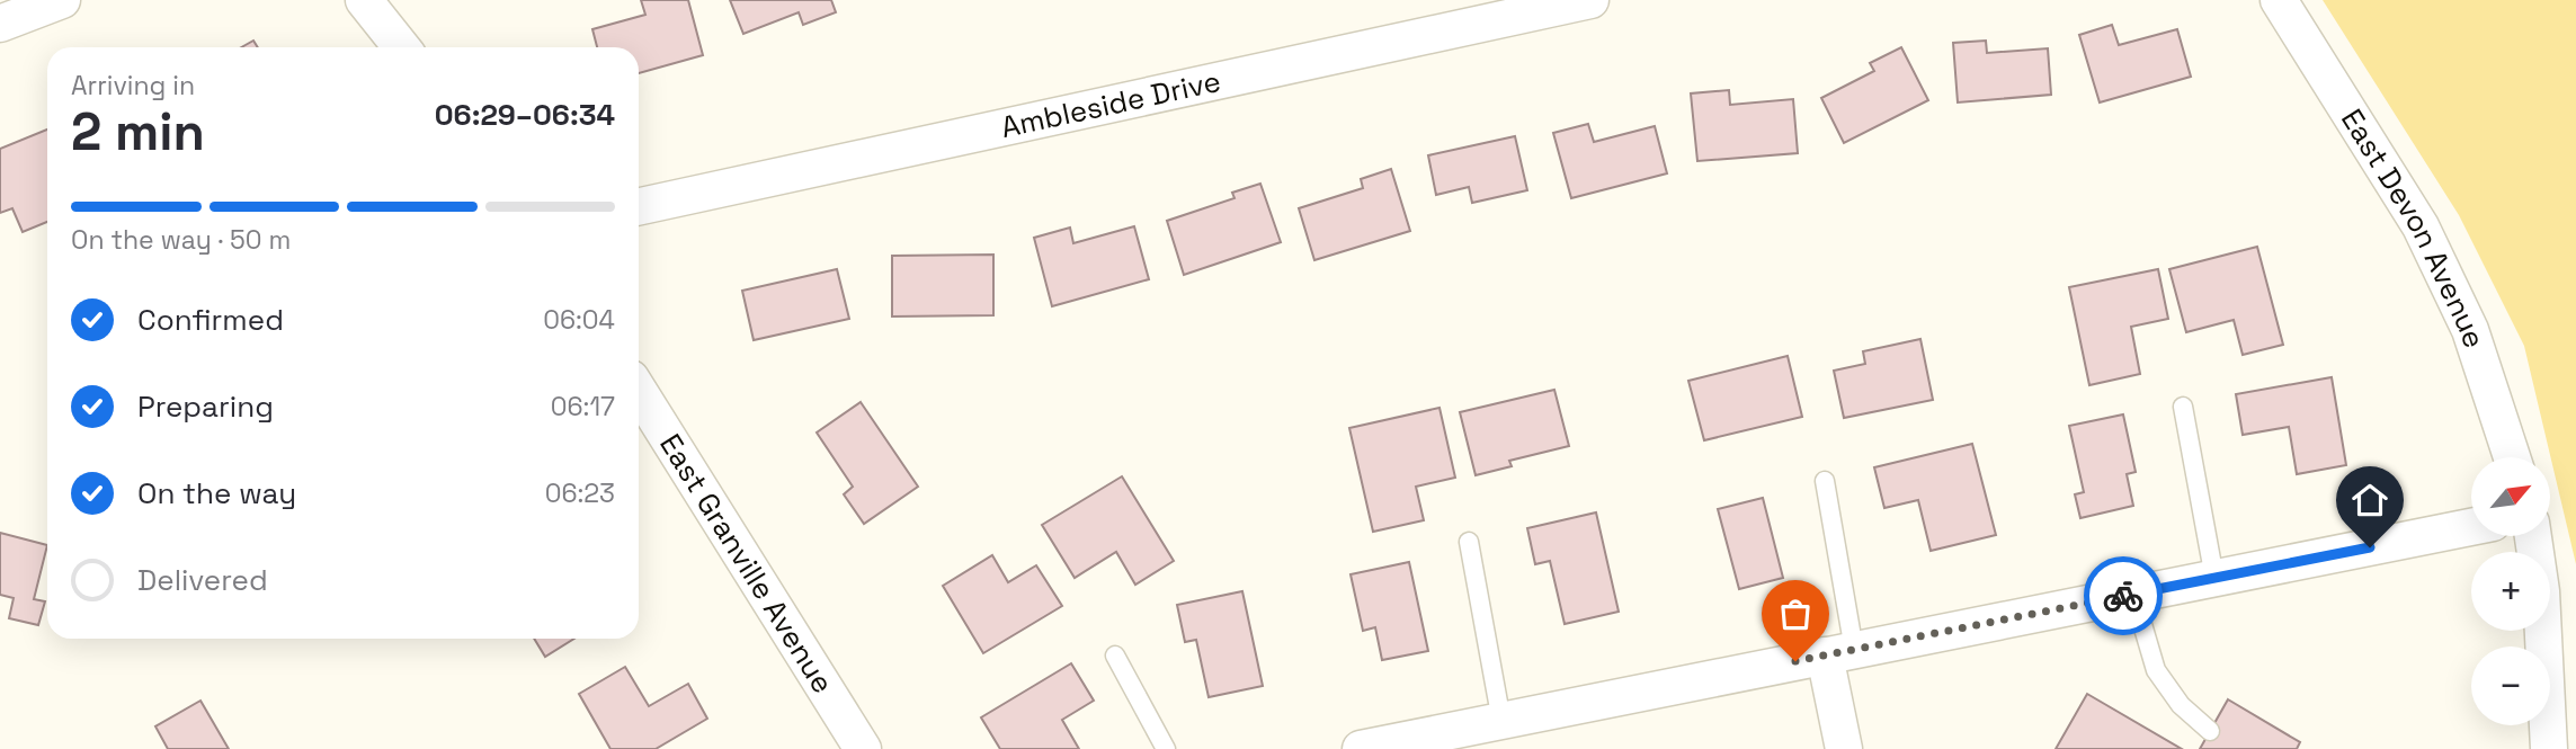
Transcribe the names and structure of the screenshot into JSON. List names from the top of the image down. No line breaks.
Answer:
{"streets":{"street":["Ambleside Drive","East Devon Avenue","East Granville Avenue"]},"north":"top right","page":{"heading":["2 min","Arriving in","06:29–06:34"],"bar":"On the way · 50 m","list":[["Confirmed","06:04"],["Preparing","06:17"],["On the way","06:23"],"Delivered"],"map_buttons":["+","−"]}}
